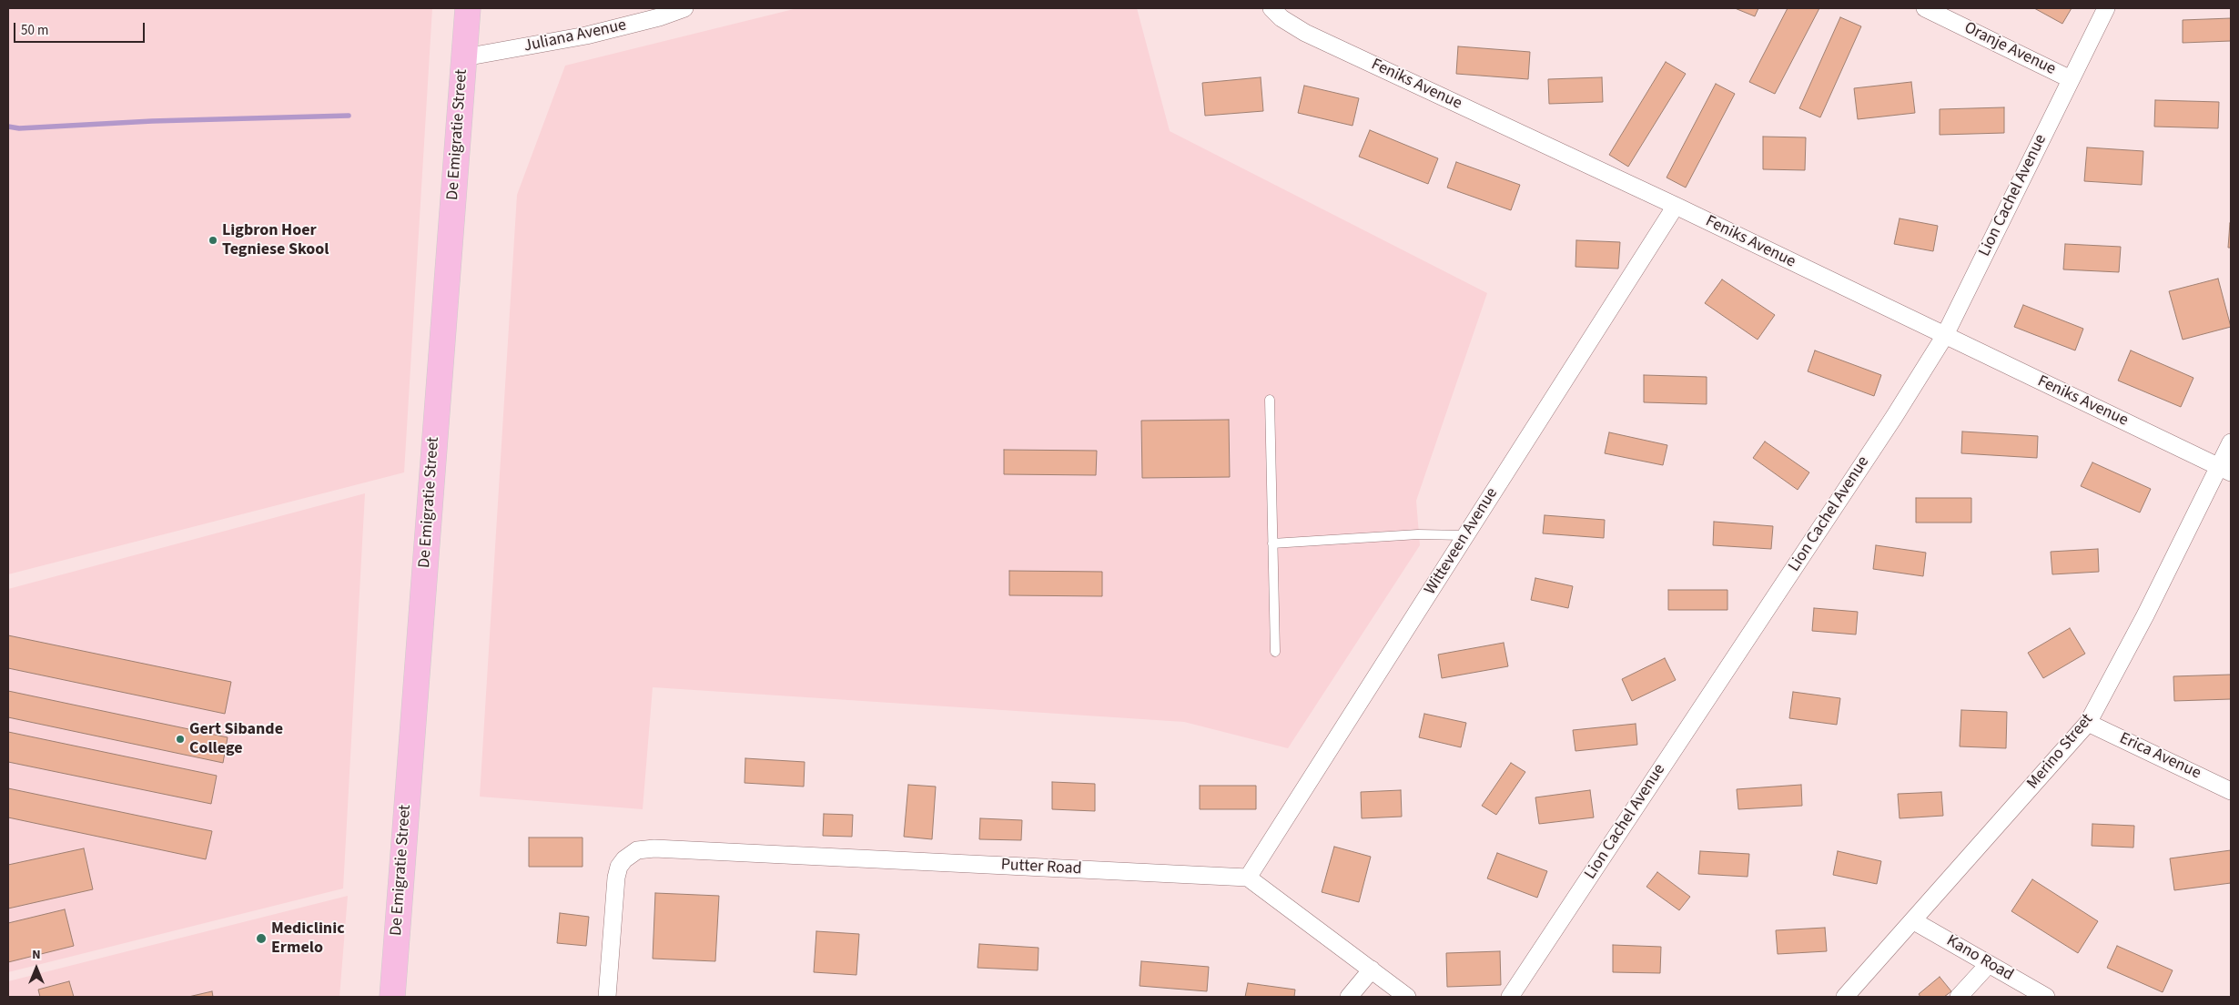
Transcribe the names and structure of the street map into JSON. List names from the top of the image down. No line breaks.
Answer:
{"streets":{"highway":["De Emigratie Street"],"street":["Juliana Avenue","Oranje Avenue","Feniks Avenue","Lion Cachel Avenue","Witteveen Avenue","Merino Street","Erica Avenue","Putter Road","Kano Road"]},"crossings":[["Juliana Avenue","De Emigratie Street"],["Oranje Avenue","Lion Cachel Avenue"],["Feniks Avenue","Lion Cachel Avenue"],["Feniks Avenue","Witteveen Avenue"],["Feniks Avenue","Merino Street"],["Witteveen Avenue","Putter Road"],["Merino Street","Erica Avenue"],["Merino Street","Kano Road"]],"places":["Ligbron Hoer Tegniese Skool","Gert Sibande College","Mediclinic Ermelo"],"scale_bar":"50 m","north":"top"}
